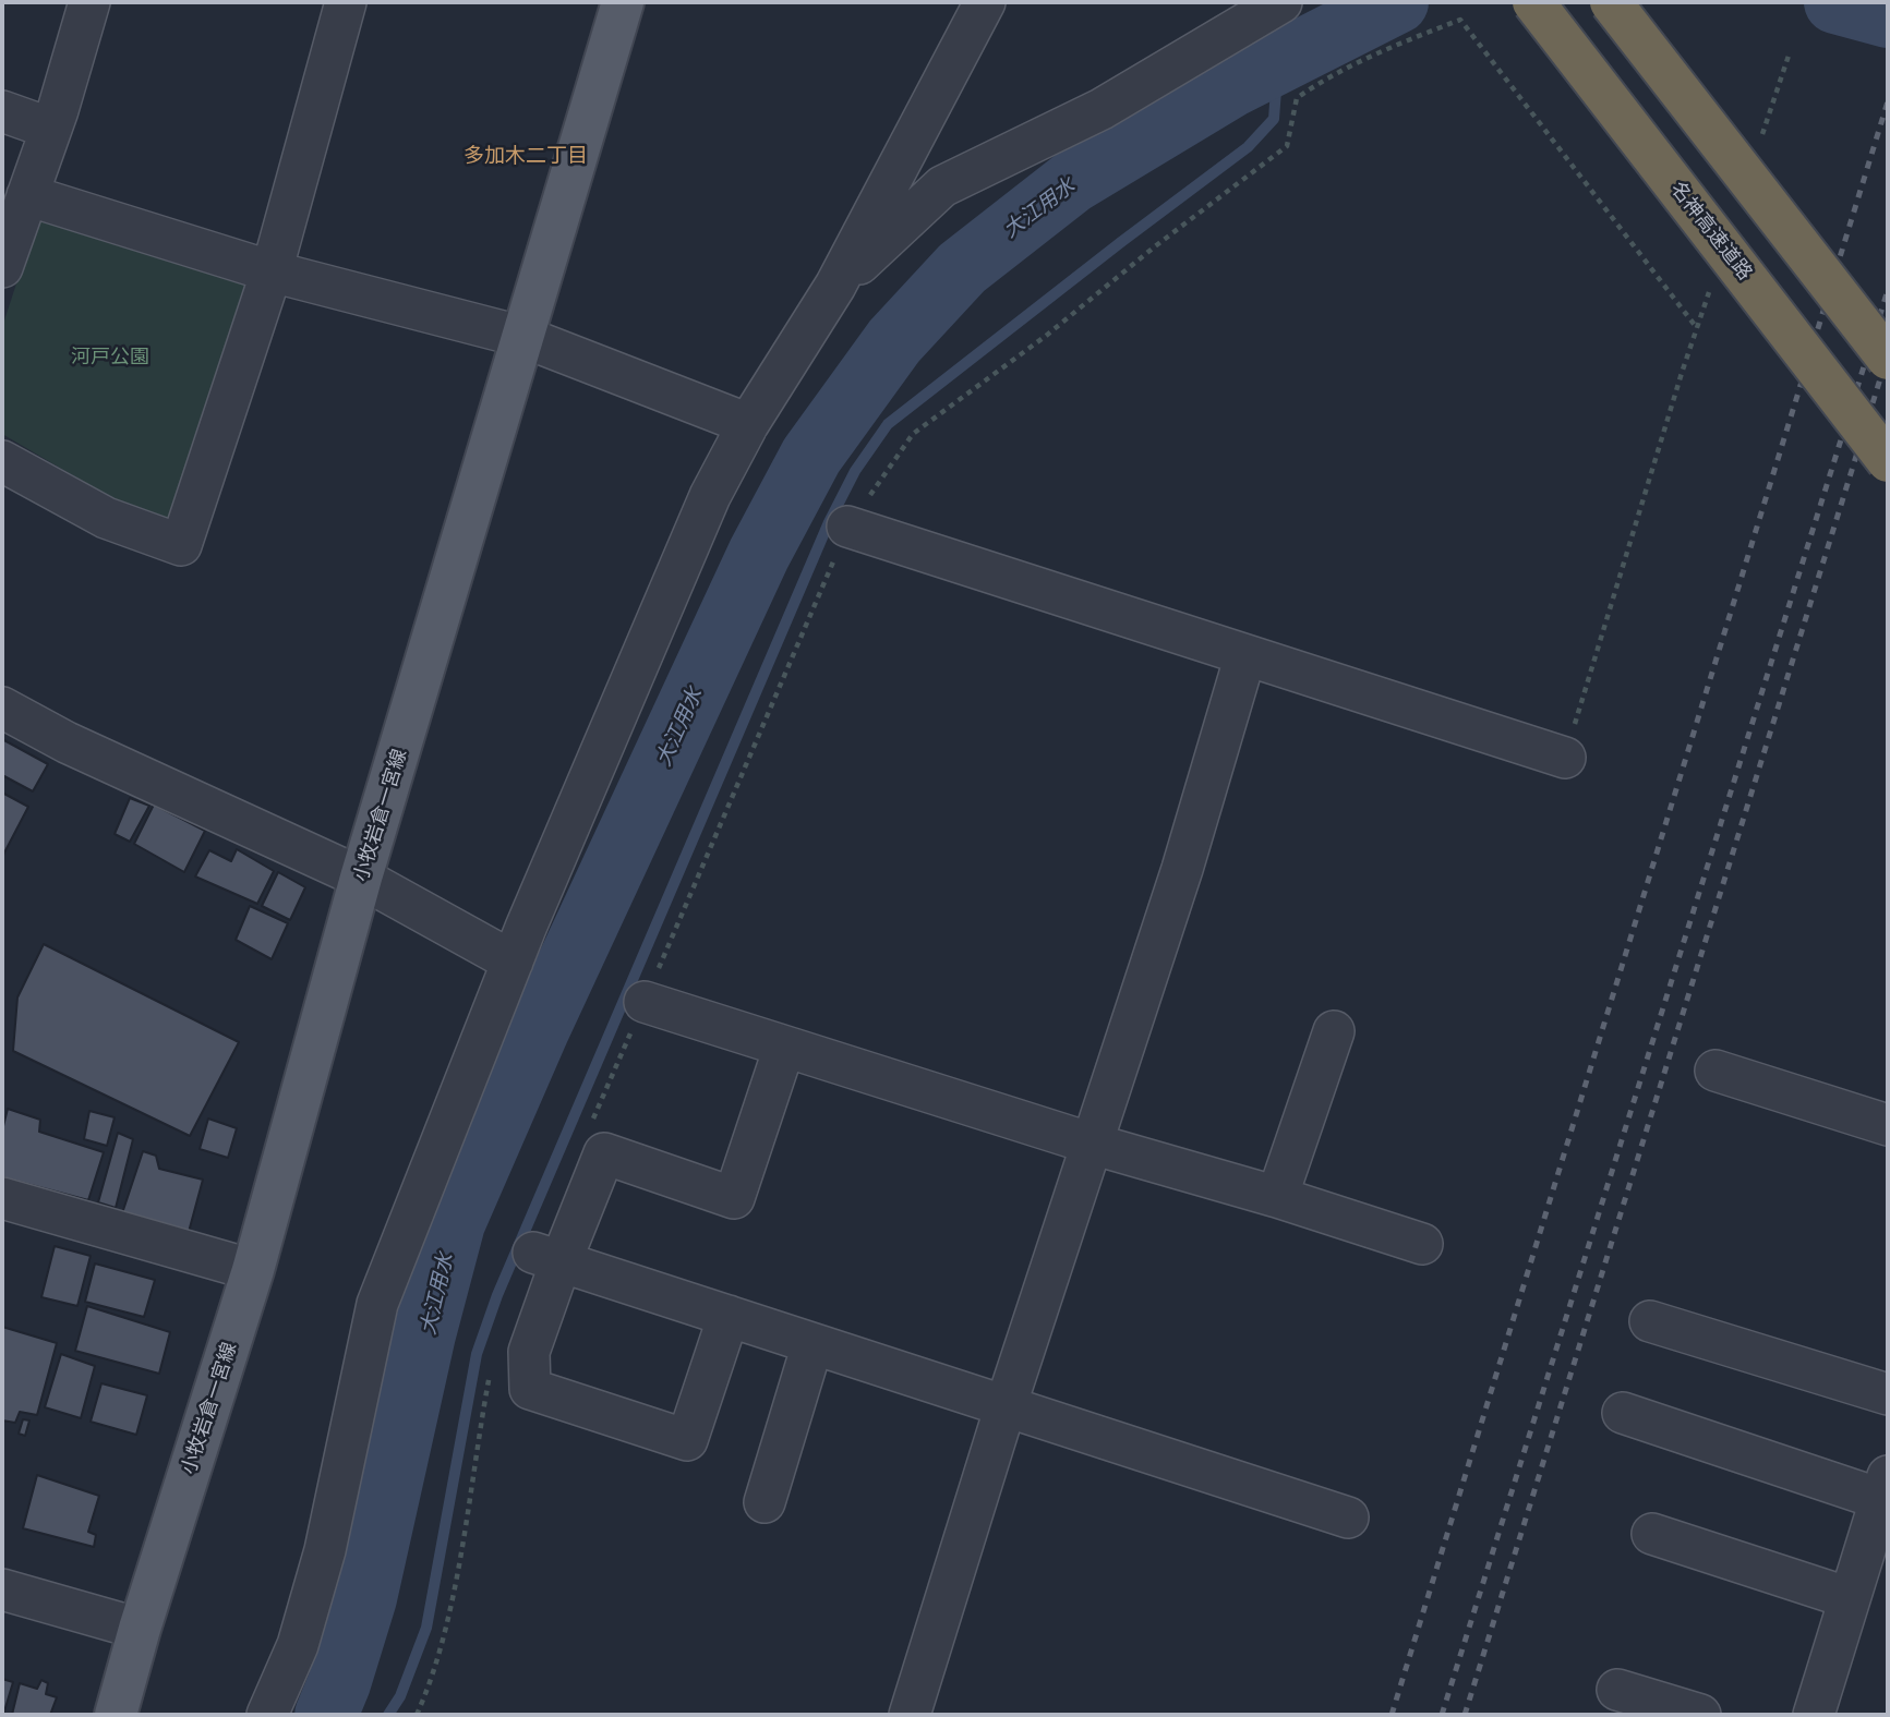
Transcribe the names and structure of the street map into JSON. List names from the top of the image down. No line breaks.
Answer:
{"streets":{"highway":["名神高速道路"],"main road":["小牧岩倉一宮線"]},"districts":["多加木二丁目"],"water":["大江用水"],"parks":["河戸公園"]}
